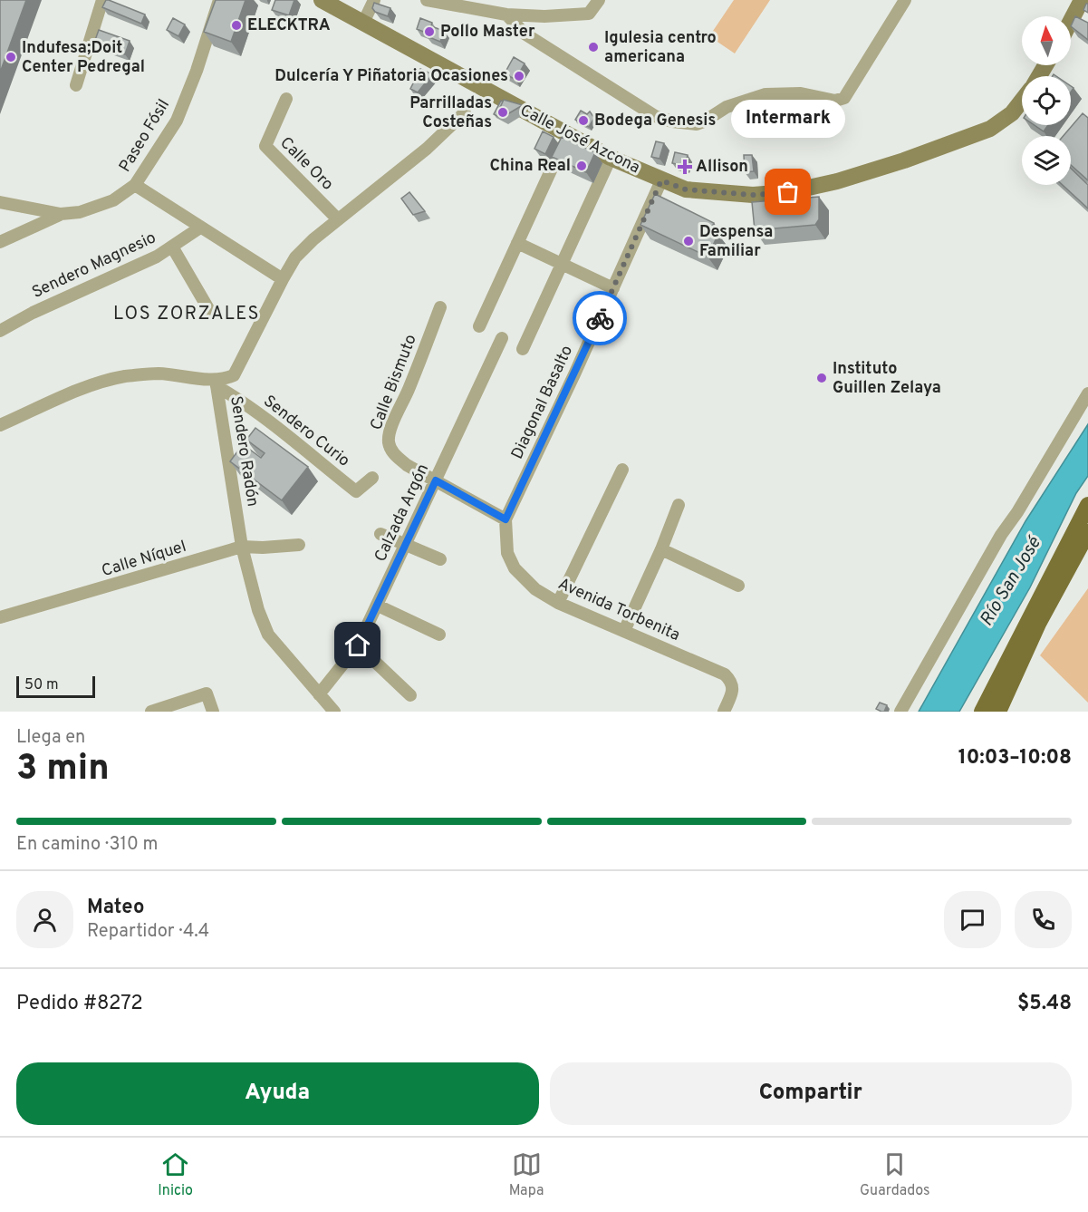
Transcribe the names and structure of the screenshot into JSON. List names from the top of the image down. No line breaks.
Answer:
{"streets":{"main road":["Calle José Azcona"],"street":["Paseo Fósil","Calle Oro","Sendero Magnesio","Calle Bismuto","Diagonal Basalto","Sendero Curio","Sendero Radón","Calzada Argón","Calle Níquel","Avenida Torbenita"]},"crossings":[["Calle José Azcona","Diagonal Basalto"],["Calle Oro","Sendero Radón"],["Calle Bismuto","Diagonal Basalto"],["Calle Bismuto","Calzada Argón"],["Calle Bismuto","Avenida Torbenita"],["Diagonal Basalto","Avenida Torbenita"],["Sendero Curio","Sendero Radón"],["Sendero Radón","Calzada Argón"],["Sendero Radón","Calle Níquel"]],"districts":["LOS ZORZALES"],"water":["Río San José"],"places":{"other":["ELECKTRA","Pollo Master","Igulesia centro americana","Indufesa;Doit Center Pedregal","Dulcería Y Piñatoria Ocasiones","Parrilladas Costeñas","Bodega Genesis","China Real","Intermark","Despensa Familiar","Instituto Guillen Zelaya"],"health":["Allison"]},"scale_bar":"50 m","north":"top","page":{"bubble":"Intermark","scale":"50 m","heading":["3 min","Llega en","10:03–10:08"],"panel":["Mateo","Repartidor · 4.4","Pedido #8272","$5.48"],"bar":"En camino · 310 m","buttons":["Ayuda","Compartir"],"tabs":["Inicio","Mapa","Guardados"]}}
